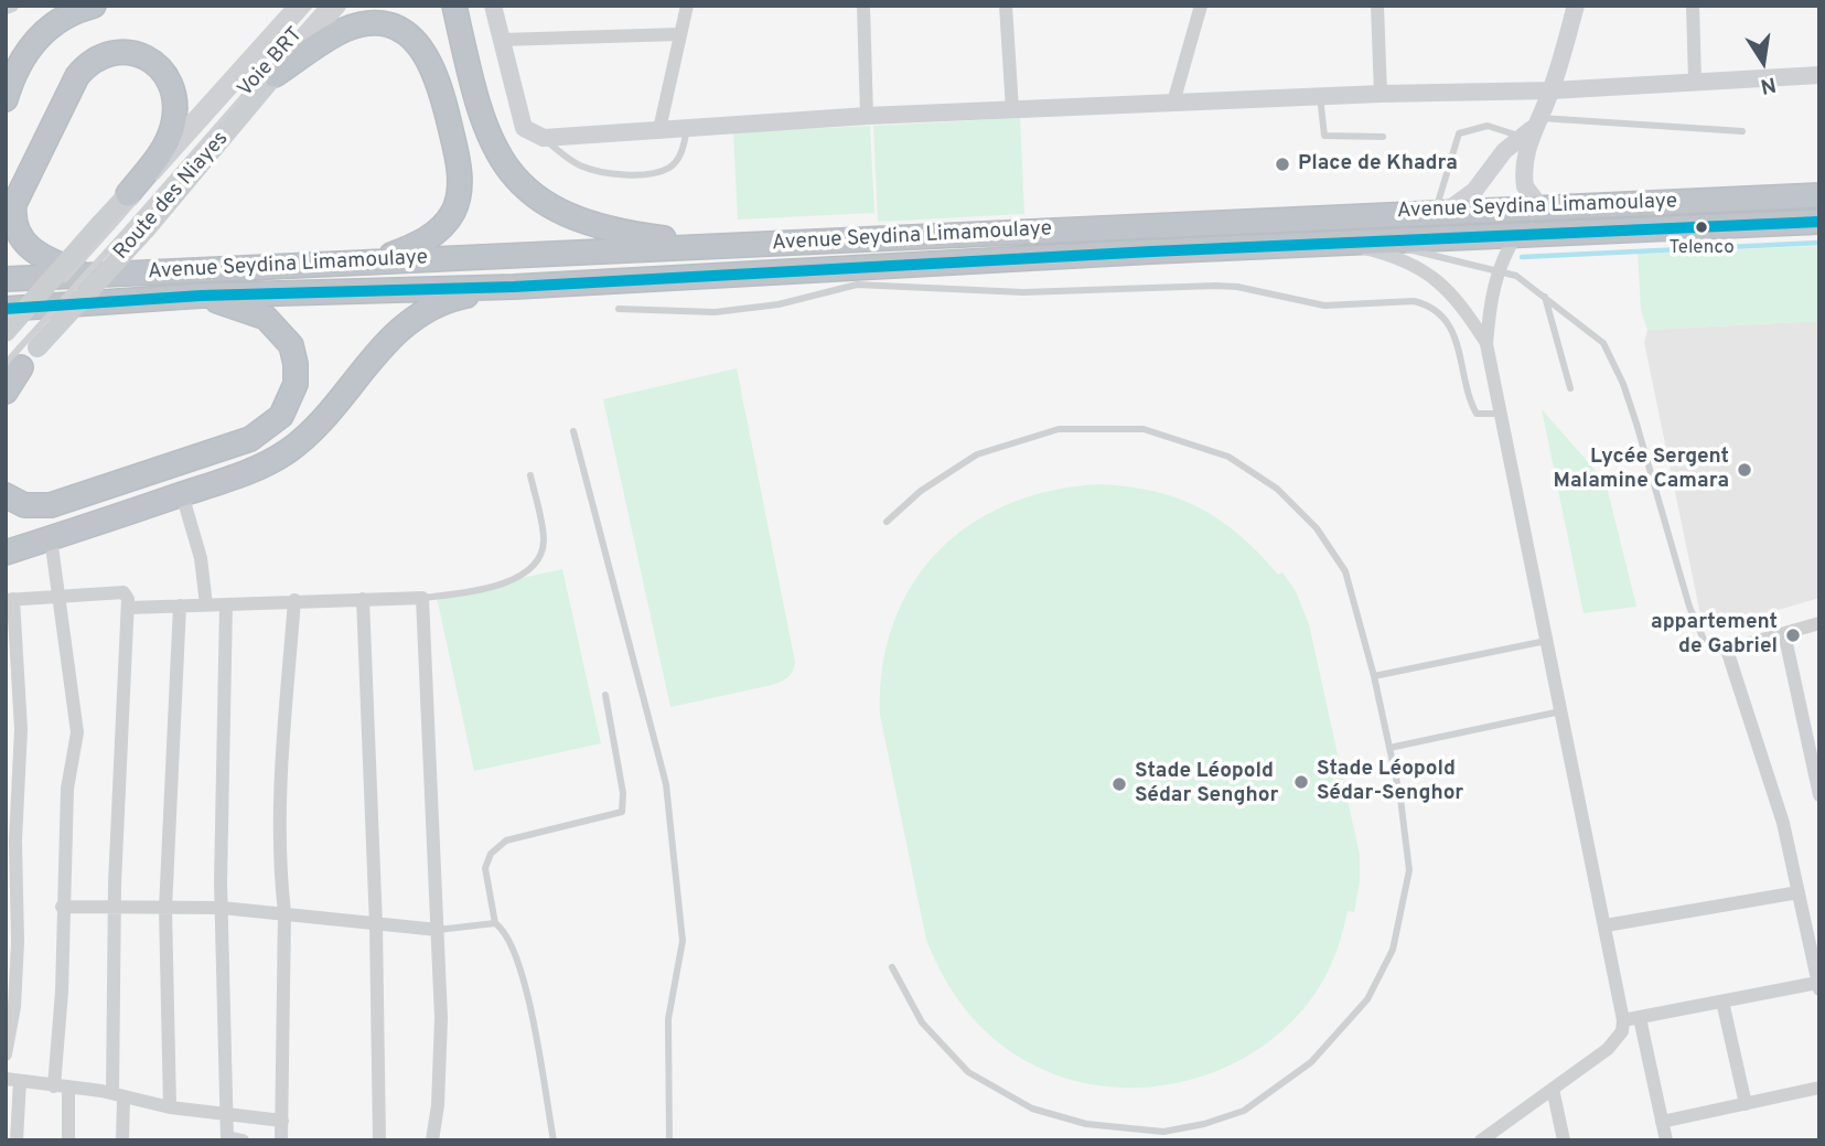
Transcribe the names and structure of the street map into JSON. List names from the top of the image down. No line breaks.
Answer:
{"streets":{"highway":["Avenue Seydina Limamoulaye"],"main road":["Route des Niayes"],"lane":["Voie BRT"]},"crossings":[["Voie BRT","Route des Niayes"]],"places":["Place de Khadra","Telenco","Lycée Sergent Malamine Camara","appartement de Gabriel","Stade Léopold Sédar-Senghor","Stade Léopold Sédar Senghor"],"north":"bottom"}
